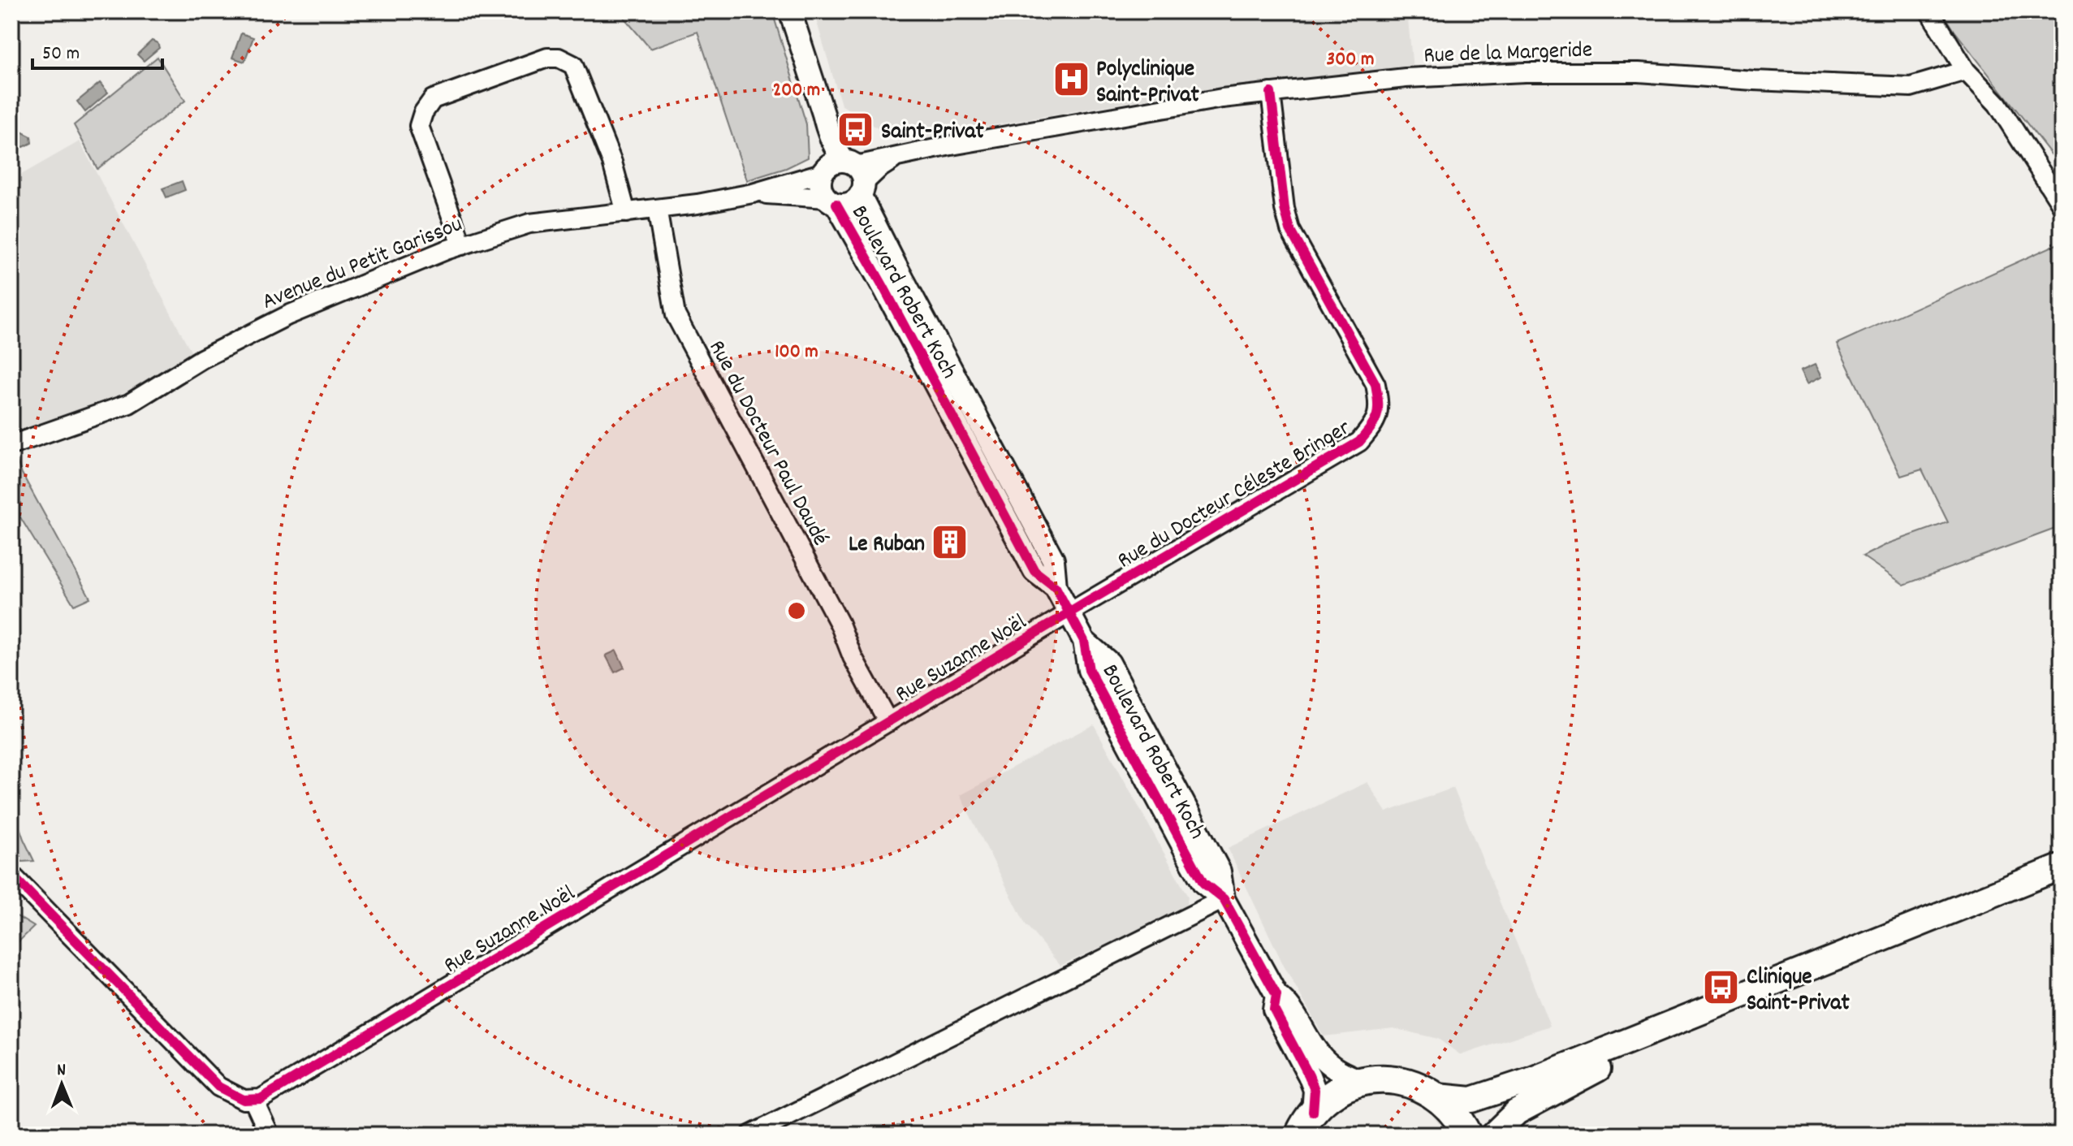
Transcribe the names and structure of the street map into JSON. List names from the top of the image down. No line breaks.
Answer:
{"streets":{"street":["Rue de la Margeride","Avenue du Petit Garissou","Boulevard Robert Koch","Rue du Docteur Paul Daudé","Rue du Docteur Céleste Bringer","Rue Suzanne Noël"]},"crossings":[["Rue de la Margeride","Avenue du Petit Garissou"],["Rue de la Margeride","Boulevard Robert Koch"],["Rue de la Margeride","Rue du Docteur Céleste Bringer"],["Avenue du Petit Garissou","Boulevard Robert Koch"],["Avenue du Petit Garissou","Rue du Docteur Paul Daudé"],["Boulevard Robert Koch","Rue du Docteur Céleste Bringer"],["Boulevard Robert Koch","Rue Suzanne Noël"],["Rue du Docteur Paul Daudé","Rue Suzanne Noël"],["Rue du Docteur Céleste Bringer","Rue Suzanne Noël"]],"places":{"hospital":["Polyclinique Saint-Privat"],"bus stop":["Saint-Privat","Clinique Saint-Privat"],"building":["Le Ruban"]},"scale_bar":"50 m","north":"top","rings":["300 m","200 m","100 m"]}
